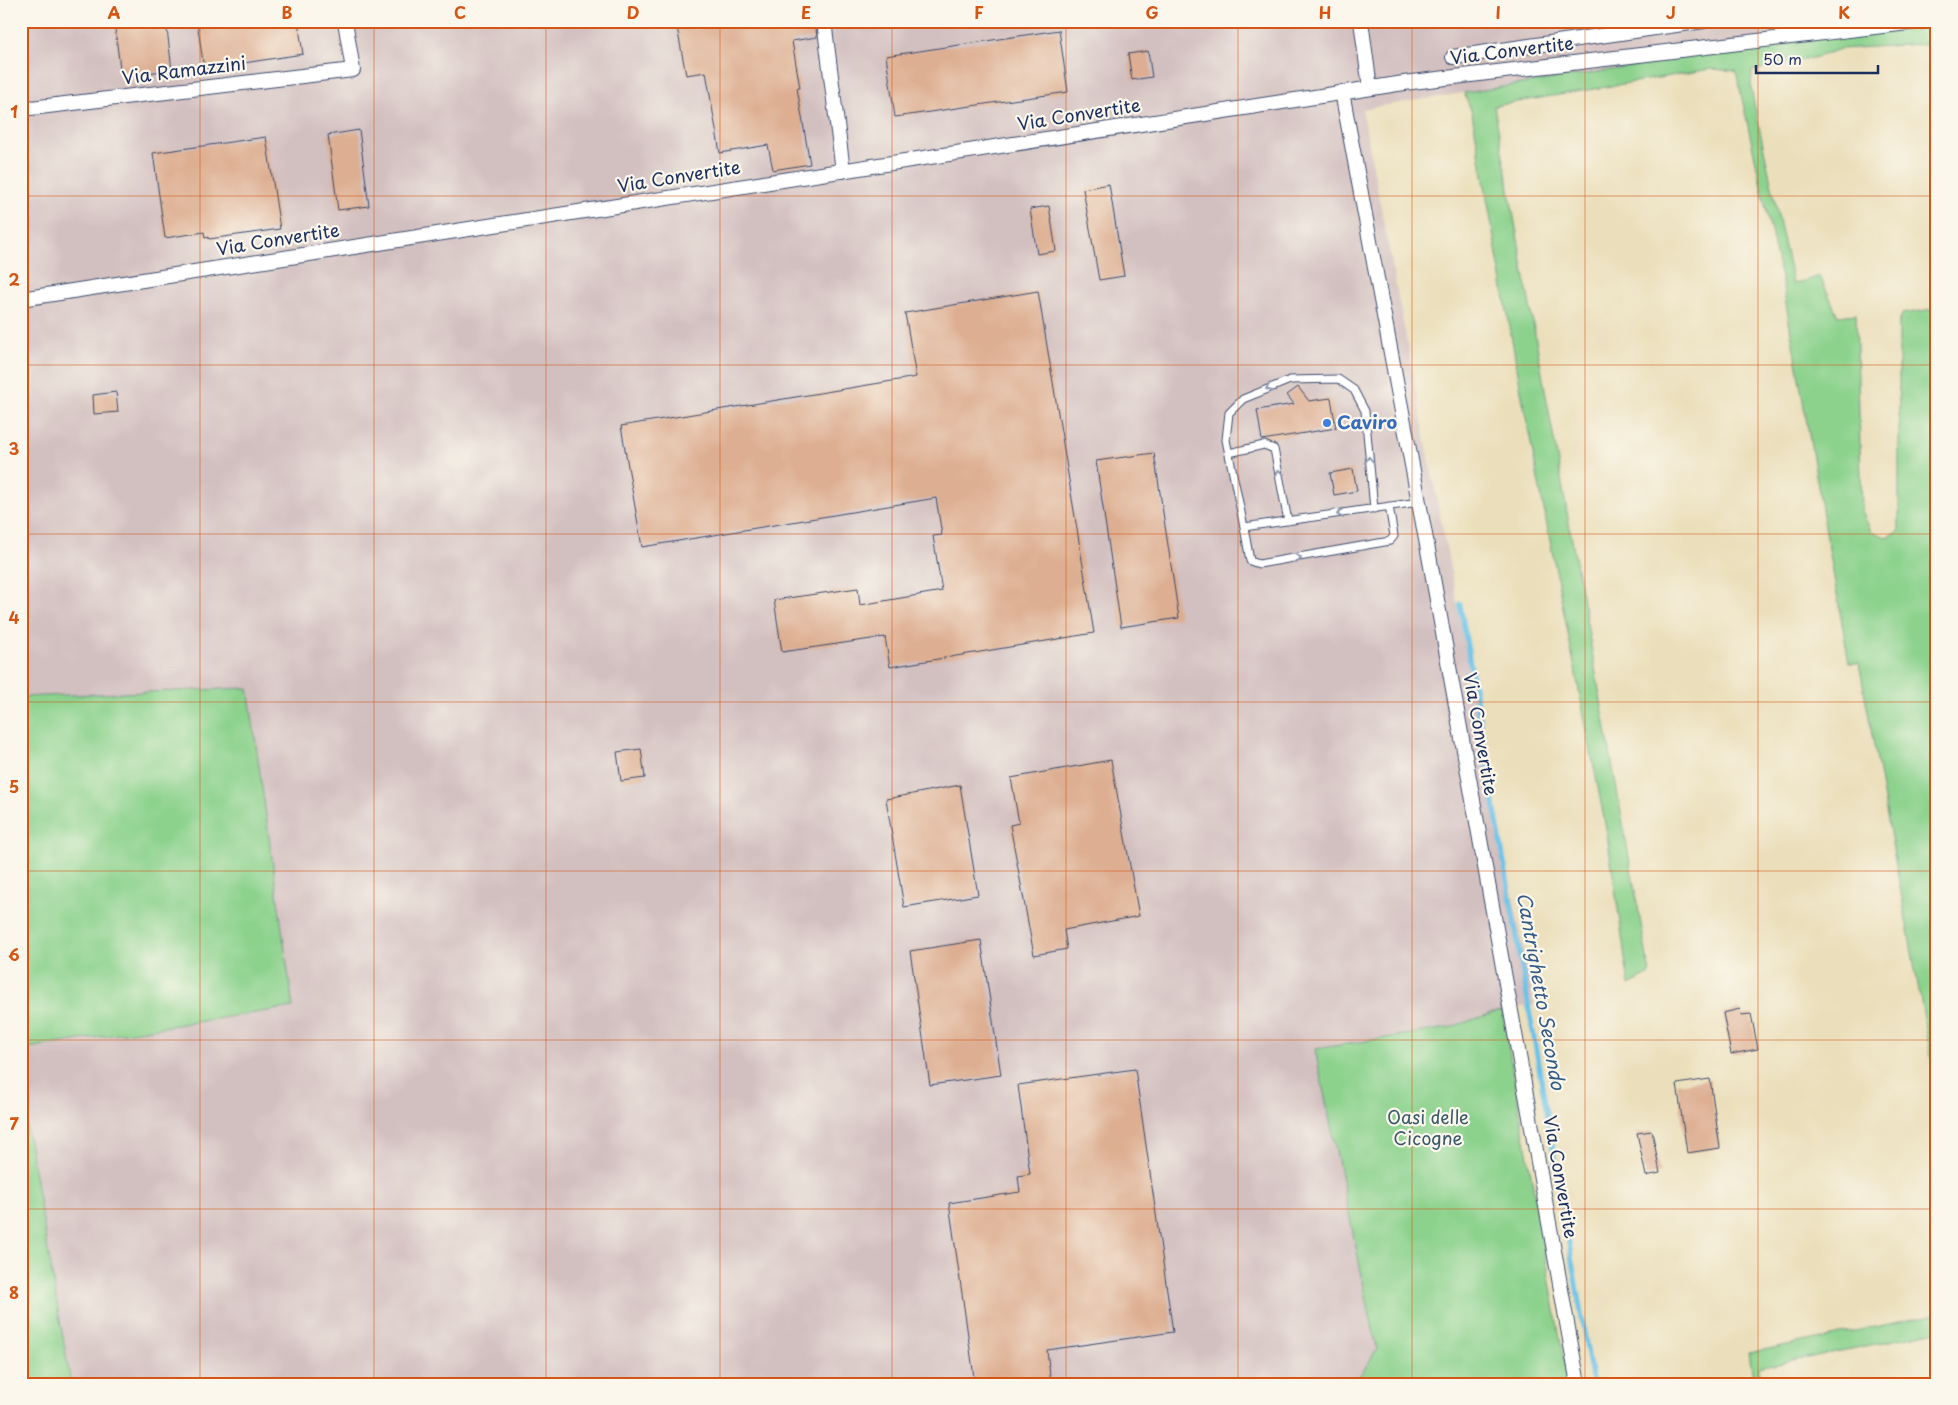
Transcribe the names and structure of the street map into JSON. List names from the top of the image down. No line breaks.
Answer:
{"streets":{"street":["Via Convertite","Via Ramazzini"]},"water":["Cantrighetto Secondo"],"parks":["Oasi delle Cicogne"],"places":["Caviro"],"scale_bar":"50 m","grid":{"columns":["A","B","C","D","E","F","G","H","I","J","K"],"rows":["1","2","3","4","5","6","7","8"]}}
